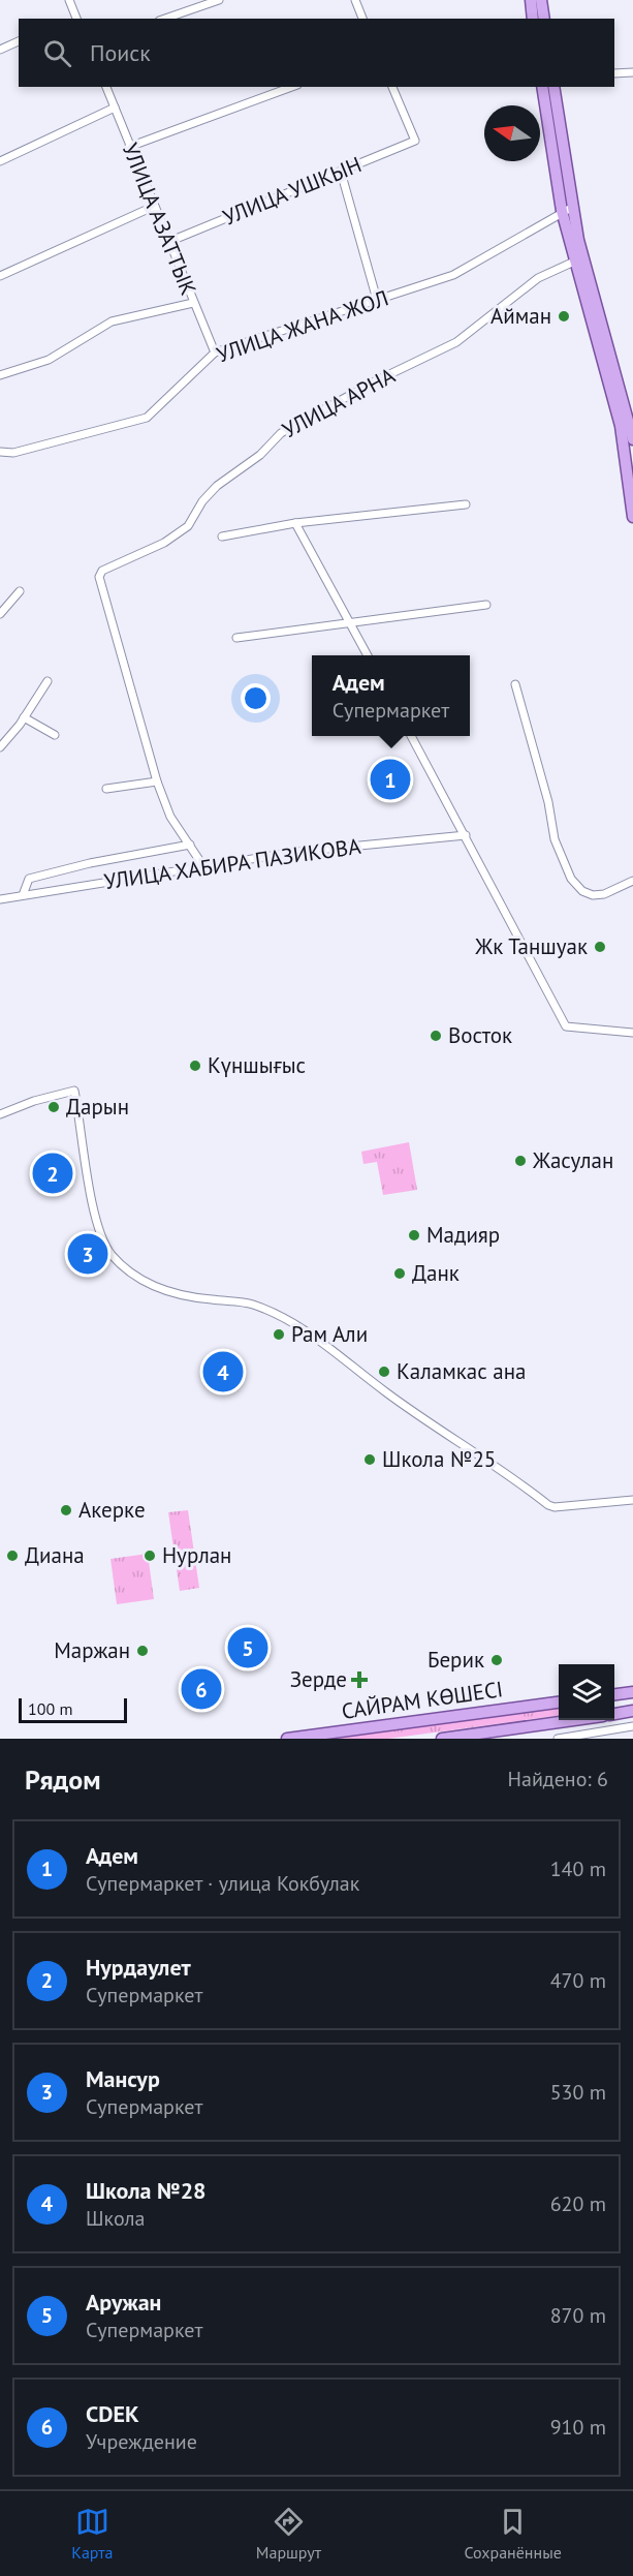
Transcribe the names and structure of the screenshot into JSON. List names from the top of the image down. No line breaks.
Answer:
{"streets":{"main road":["САЙРАМ КӨШЕСІ"],"street":["УЛИЦА УШКЫН","УЛИЦА АЗАТТЫК","УЛИЦА ЖАНА ЖОЛ","УЛИЦА АРНА","УЛИЦА ХАБИРА ПАЗИКОВА"]},"crossings":[["УЛИЦА УШКЫН","УЛИЦА АЗАТТЫК"],["УЛИЦА АЗАТТЫК","УЛИЦА ЖАНА ЖОЛ"],["УЛИЦА АРНА","УЛИЦА ХАБИРА ПАЗИКОВА"]],"places":{"other":["Айман","Жк Таншуак","Восток","Күншығыс","Дарын","Жасулан","Мадияр","Данк","Рам Али","Каламкас ана","Школа №25","Акерке","Диана","Нурлан","Маржан","Берик"],"health":["Зерде"]},"scale_bar":"100 m","north":"left","page":{"search":"Поиск","popup":["Адем","Супермаркет"],"pins":["1","2","3","4","5","6"],"scale":"100 m","heading":["Рядом","Найдено: 6"],"list":[{"mark":"1","name":"Адем","note":"Супермаркет · улица Кокбулак","value":"140 m"},{"mark":"2","name":"Нурдаулет","note":"Супермаркет","value":"470 m"},{"mark":"3","name":"Мансур","note":"Супермаркет","value":"530 m"},{"mark":"4","name":"Школа №28","note":"Школа","value":"620 m"},{"mark":"5","name":"Аружан","note":"Супермаркет","value":"870 m"},{"mark":"6","name":"CDEK","note":"Учреждение","value":"910 m"}],"nav":["Карта","Маршрут","Сохранённые"]}}
